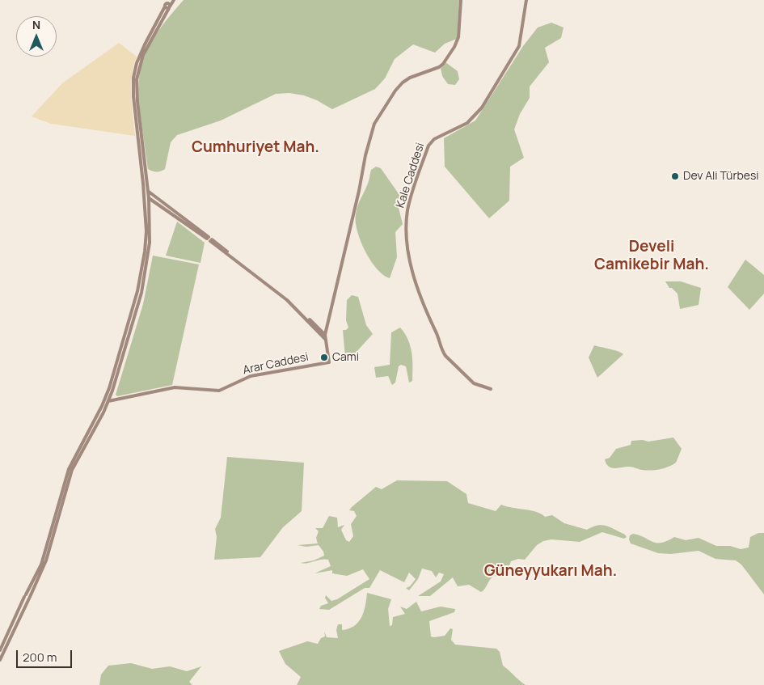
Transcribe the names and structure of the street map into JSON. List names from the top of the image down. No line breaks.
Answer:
{"streets":{"main road":["Kale Caddesi","Arar Caddesi"]},"districts":["Cumhuriyet Mah.","Develi Camikebir Mah.","Güneyyukarı Mah."],"places":["Dev Ali Türbesi","Cami"],"scale_bar":"200 m","north":"top"}
